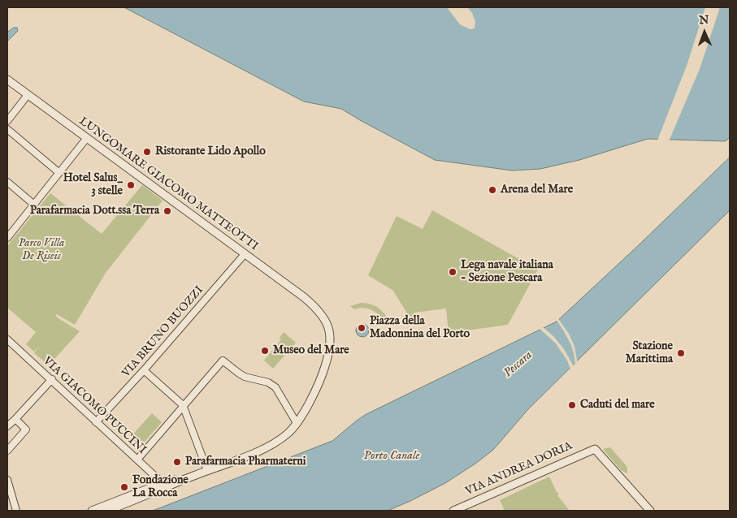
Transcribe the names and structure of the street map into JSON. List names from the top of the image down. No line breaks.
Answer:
{"streets":{"street":["LUNGOMARE GIACOMO MATTEOTTI","VIA BRUNO BUOZZI","VIA GIACOMO PUCCINI","VIA ANDREA DORIA"]},"crossings":[["LUNGOMARE GIACOMO MATTEOTTI","VIA BRUNO BUOZZI"],["LUNGOMARE GIACOMO MATTEOTTI","VIA GIACOMO PUCCINI"],["VIA BRUNO BUOZZI","VIA GIACOMO PUCCINI"]],"water":["Pescara","Porto Canale"],"parks":["Parco Villa De Riseis"],"places":["Ristorante Lido Apollo","Hotel Salus_ 3 stelle","Arena del Mare","Parafarmacia Dott.ssa Terra","Lega navale italiana - Sezione Pescara","Piazza della Madonnina del Porto","Museo del Mare","Stazione Marittima","Caduti del mare","Parafarmacia Pharmaterni","Fondazione La Rocca"],"north":"top"}
